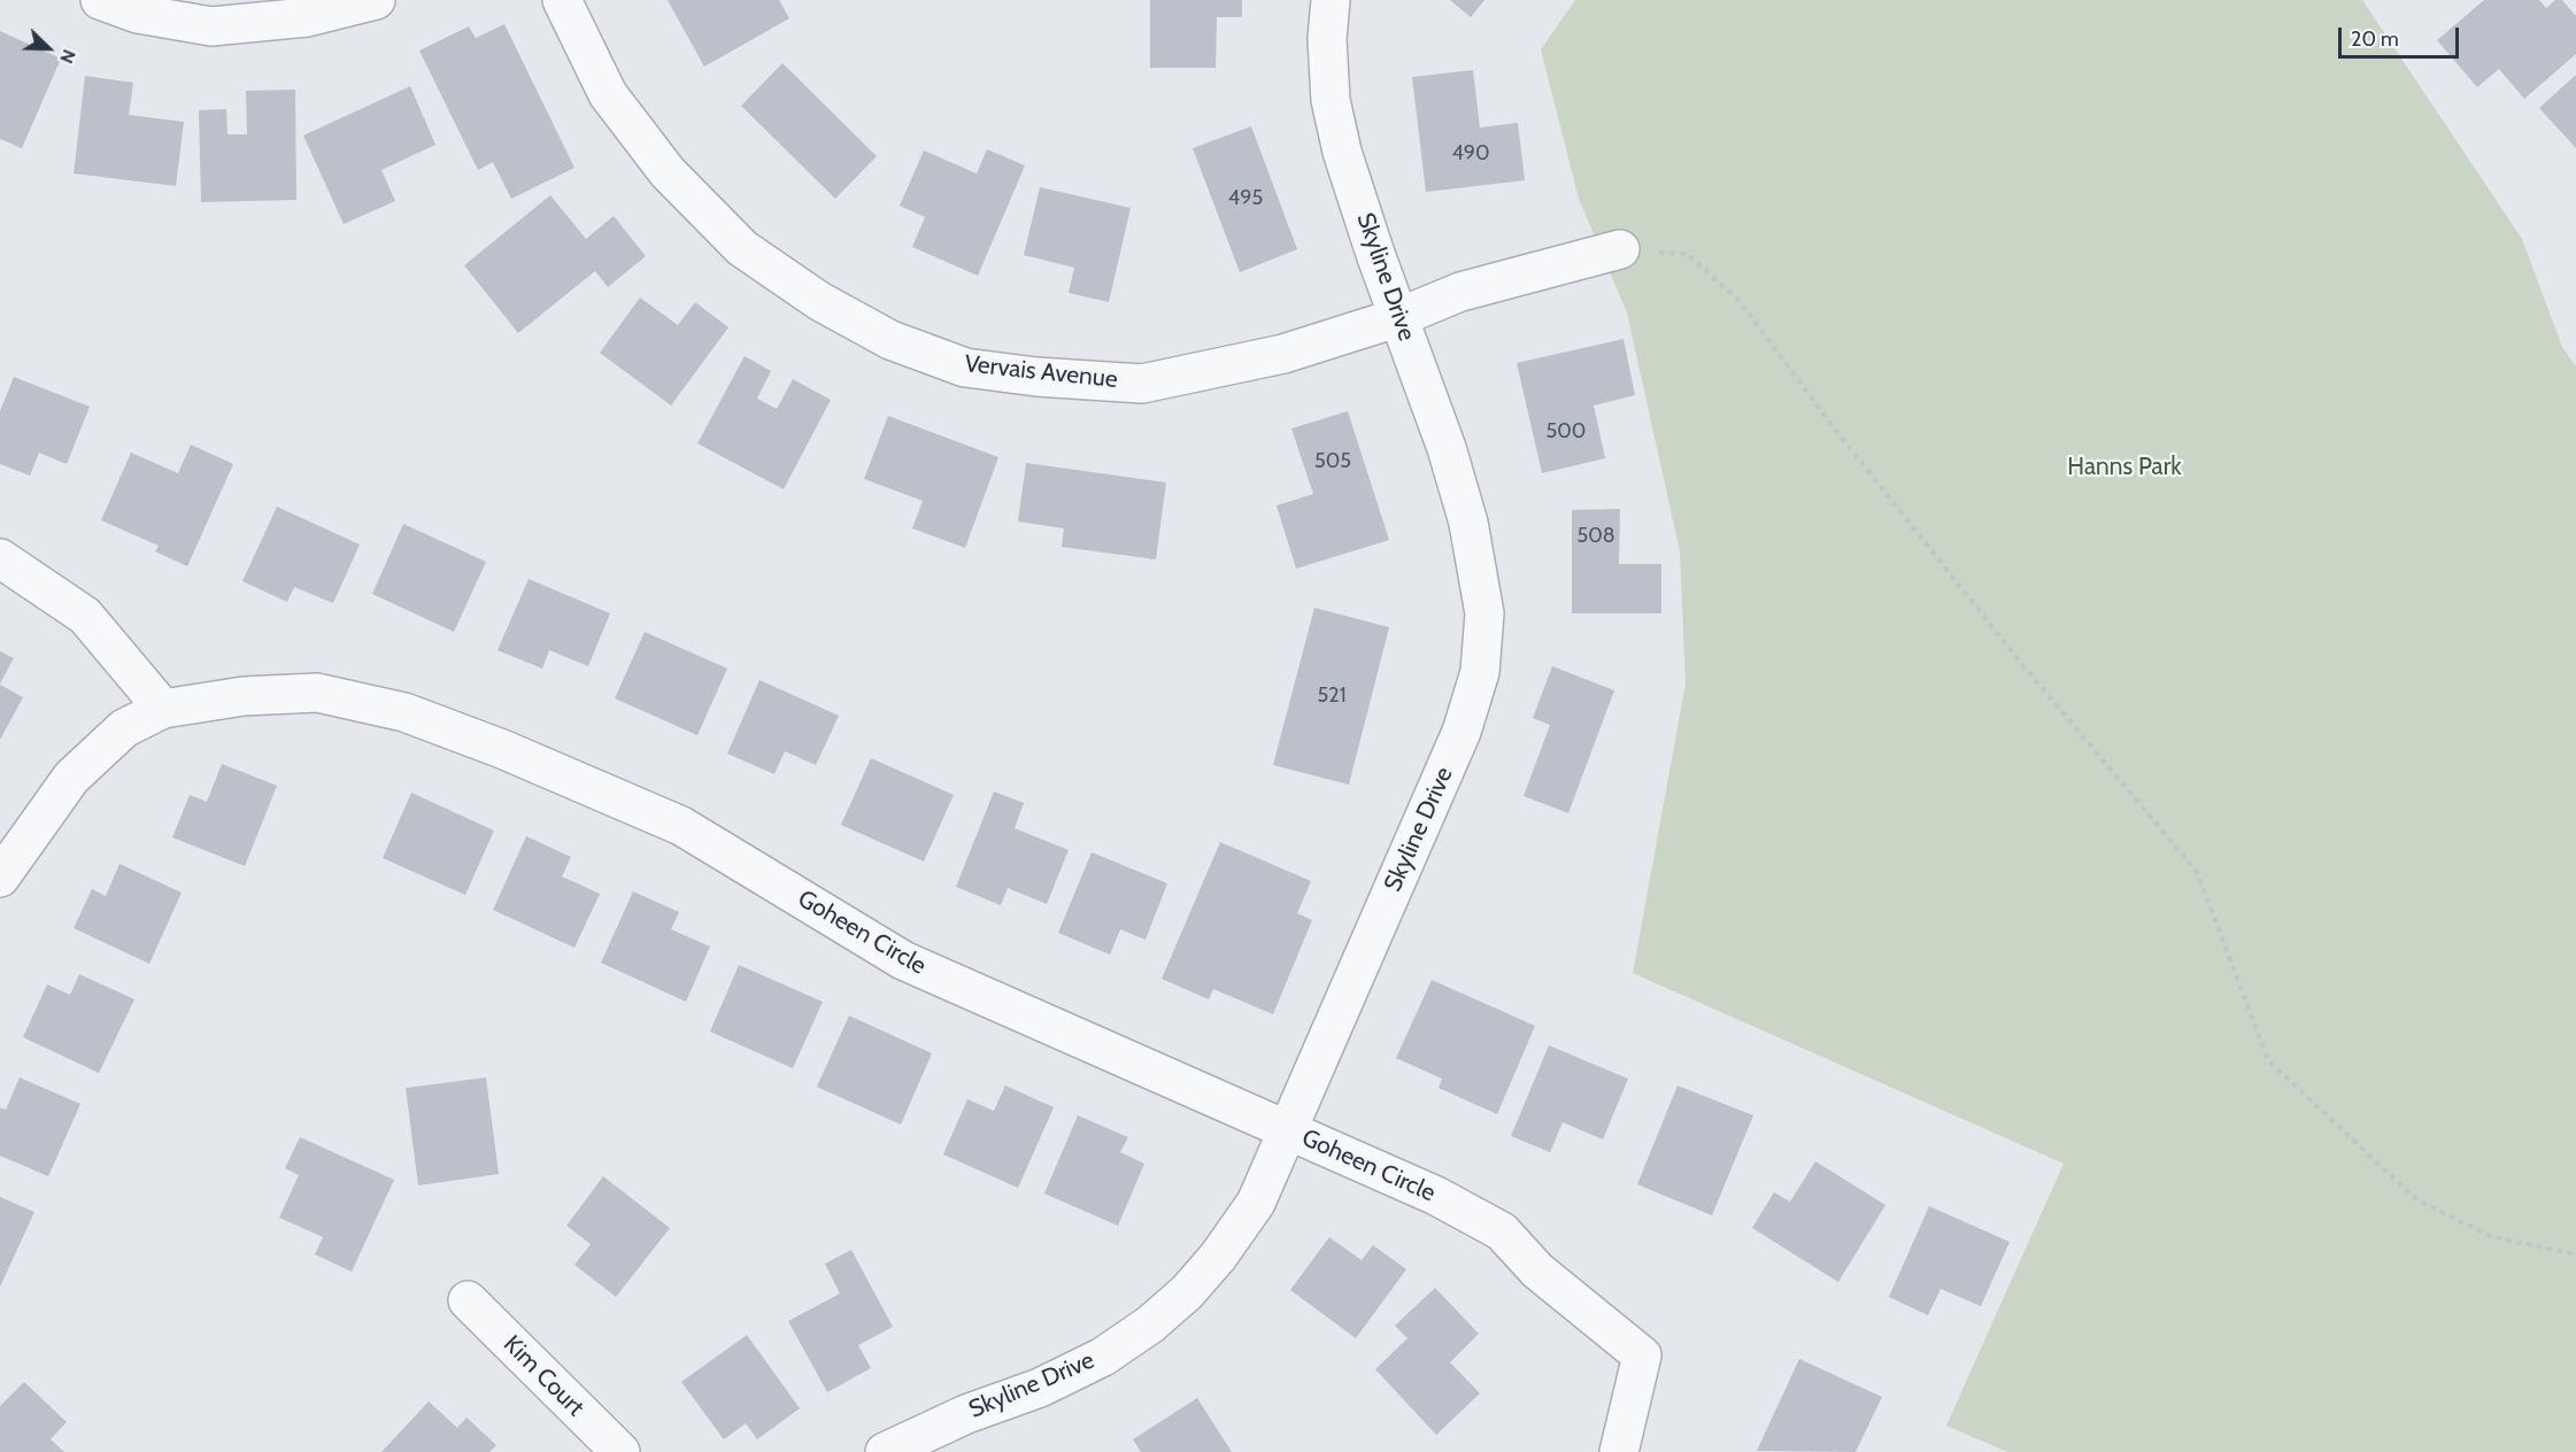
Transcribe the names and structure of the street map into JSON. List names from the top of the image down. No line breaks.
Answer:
{"streets":{"street":["Skyline Drive","Vervais Avenue","Goheen Circle","Kim Court"]},"crossings":[["Skyline Drive","Vervais Avenue"],["Skyline Drive","Goheen Circle"]],"parks":["Hanns Park"],"house_numbers":["490","495","500","505","508","521"],"scale_bar":"20 m","north":"bottom right"}
